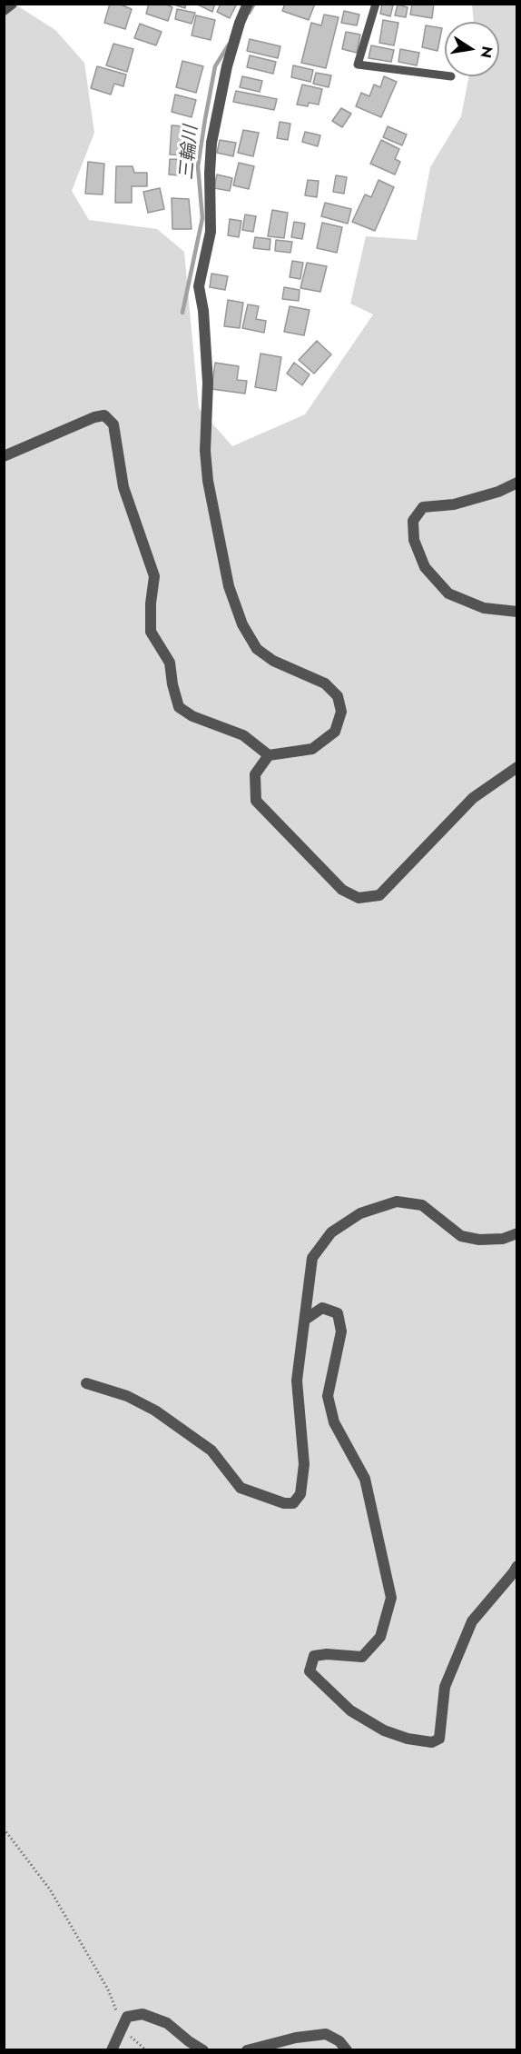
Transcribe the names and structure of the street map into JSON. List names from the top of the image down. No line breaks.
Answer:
{"water":["三輪川"],"north":"right"}
